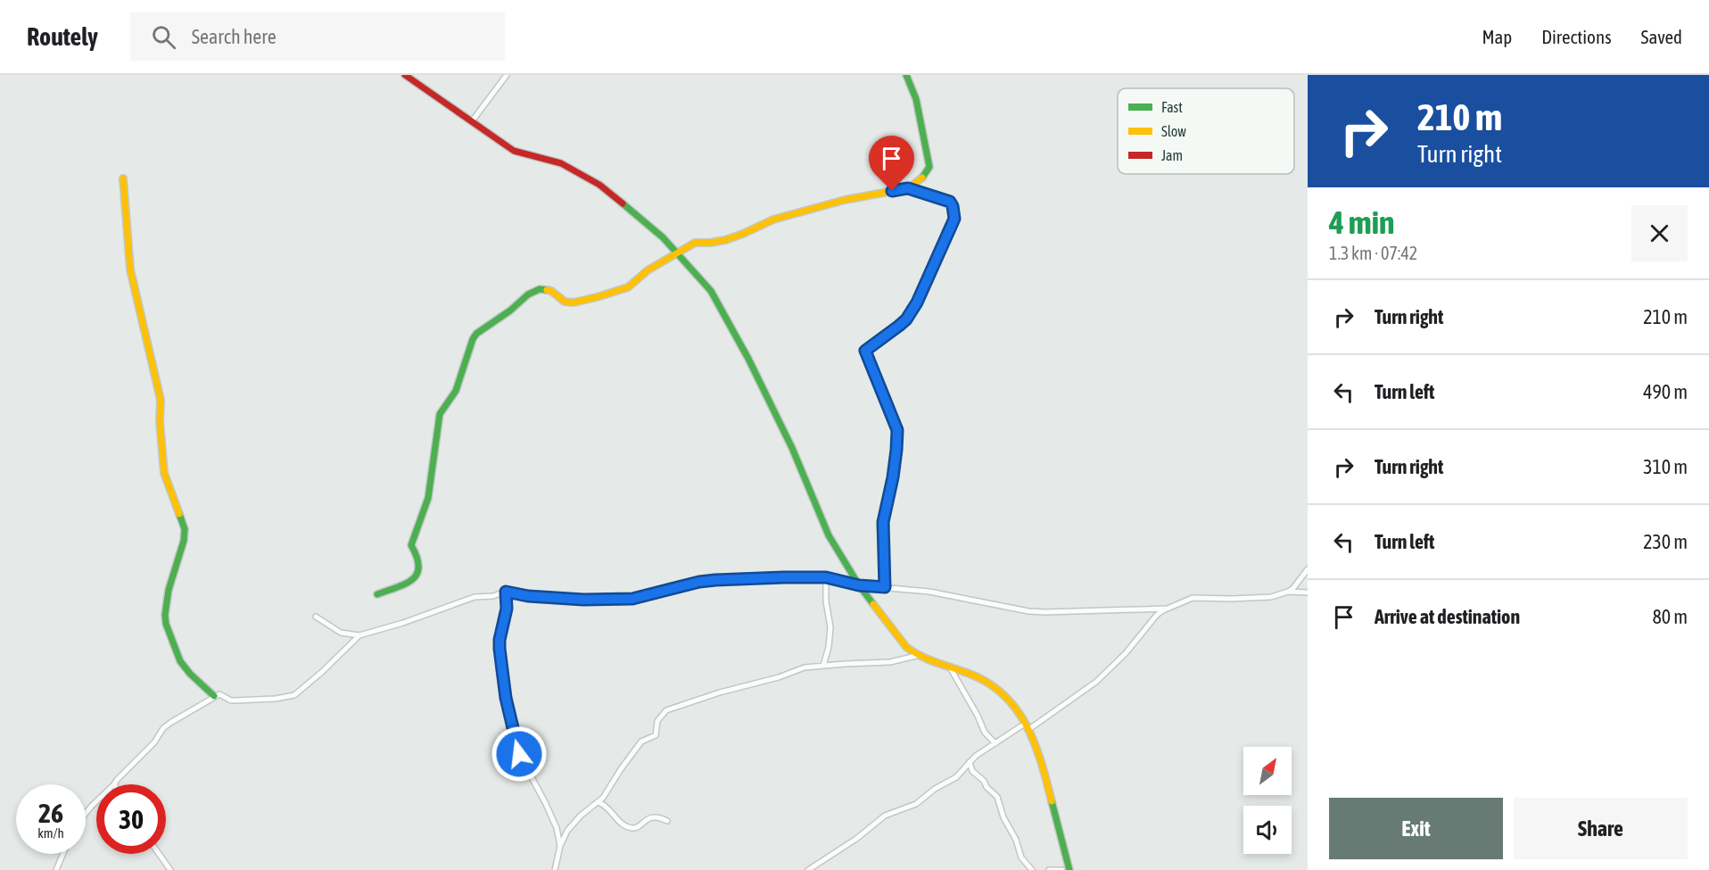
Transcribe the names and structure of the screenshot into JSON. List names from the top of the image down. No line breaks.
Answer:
{"legend":["Fast","Slow","Jam"],"north":"top right","page":{"header":"Routely","search":"Search here","nav":["Map","Directions","Saved"],"turn":["210 m","Turn right"],"heading":["4 min","1.3 km · 07:42"],"list":[{"name":"Turn right","value":"210 m"},{"name":"Turn left","value":"490 m"},{"name":"Turn right","value":"310 m"},{"name":"Turn left","value":"230 m"},{"name":"Arrive at destination","value":"80 m"}],"speed":"26 km/h","limit":"30","buttons":["Exit","Share"]}}
